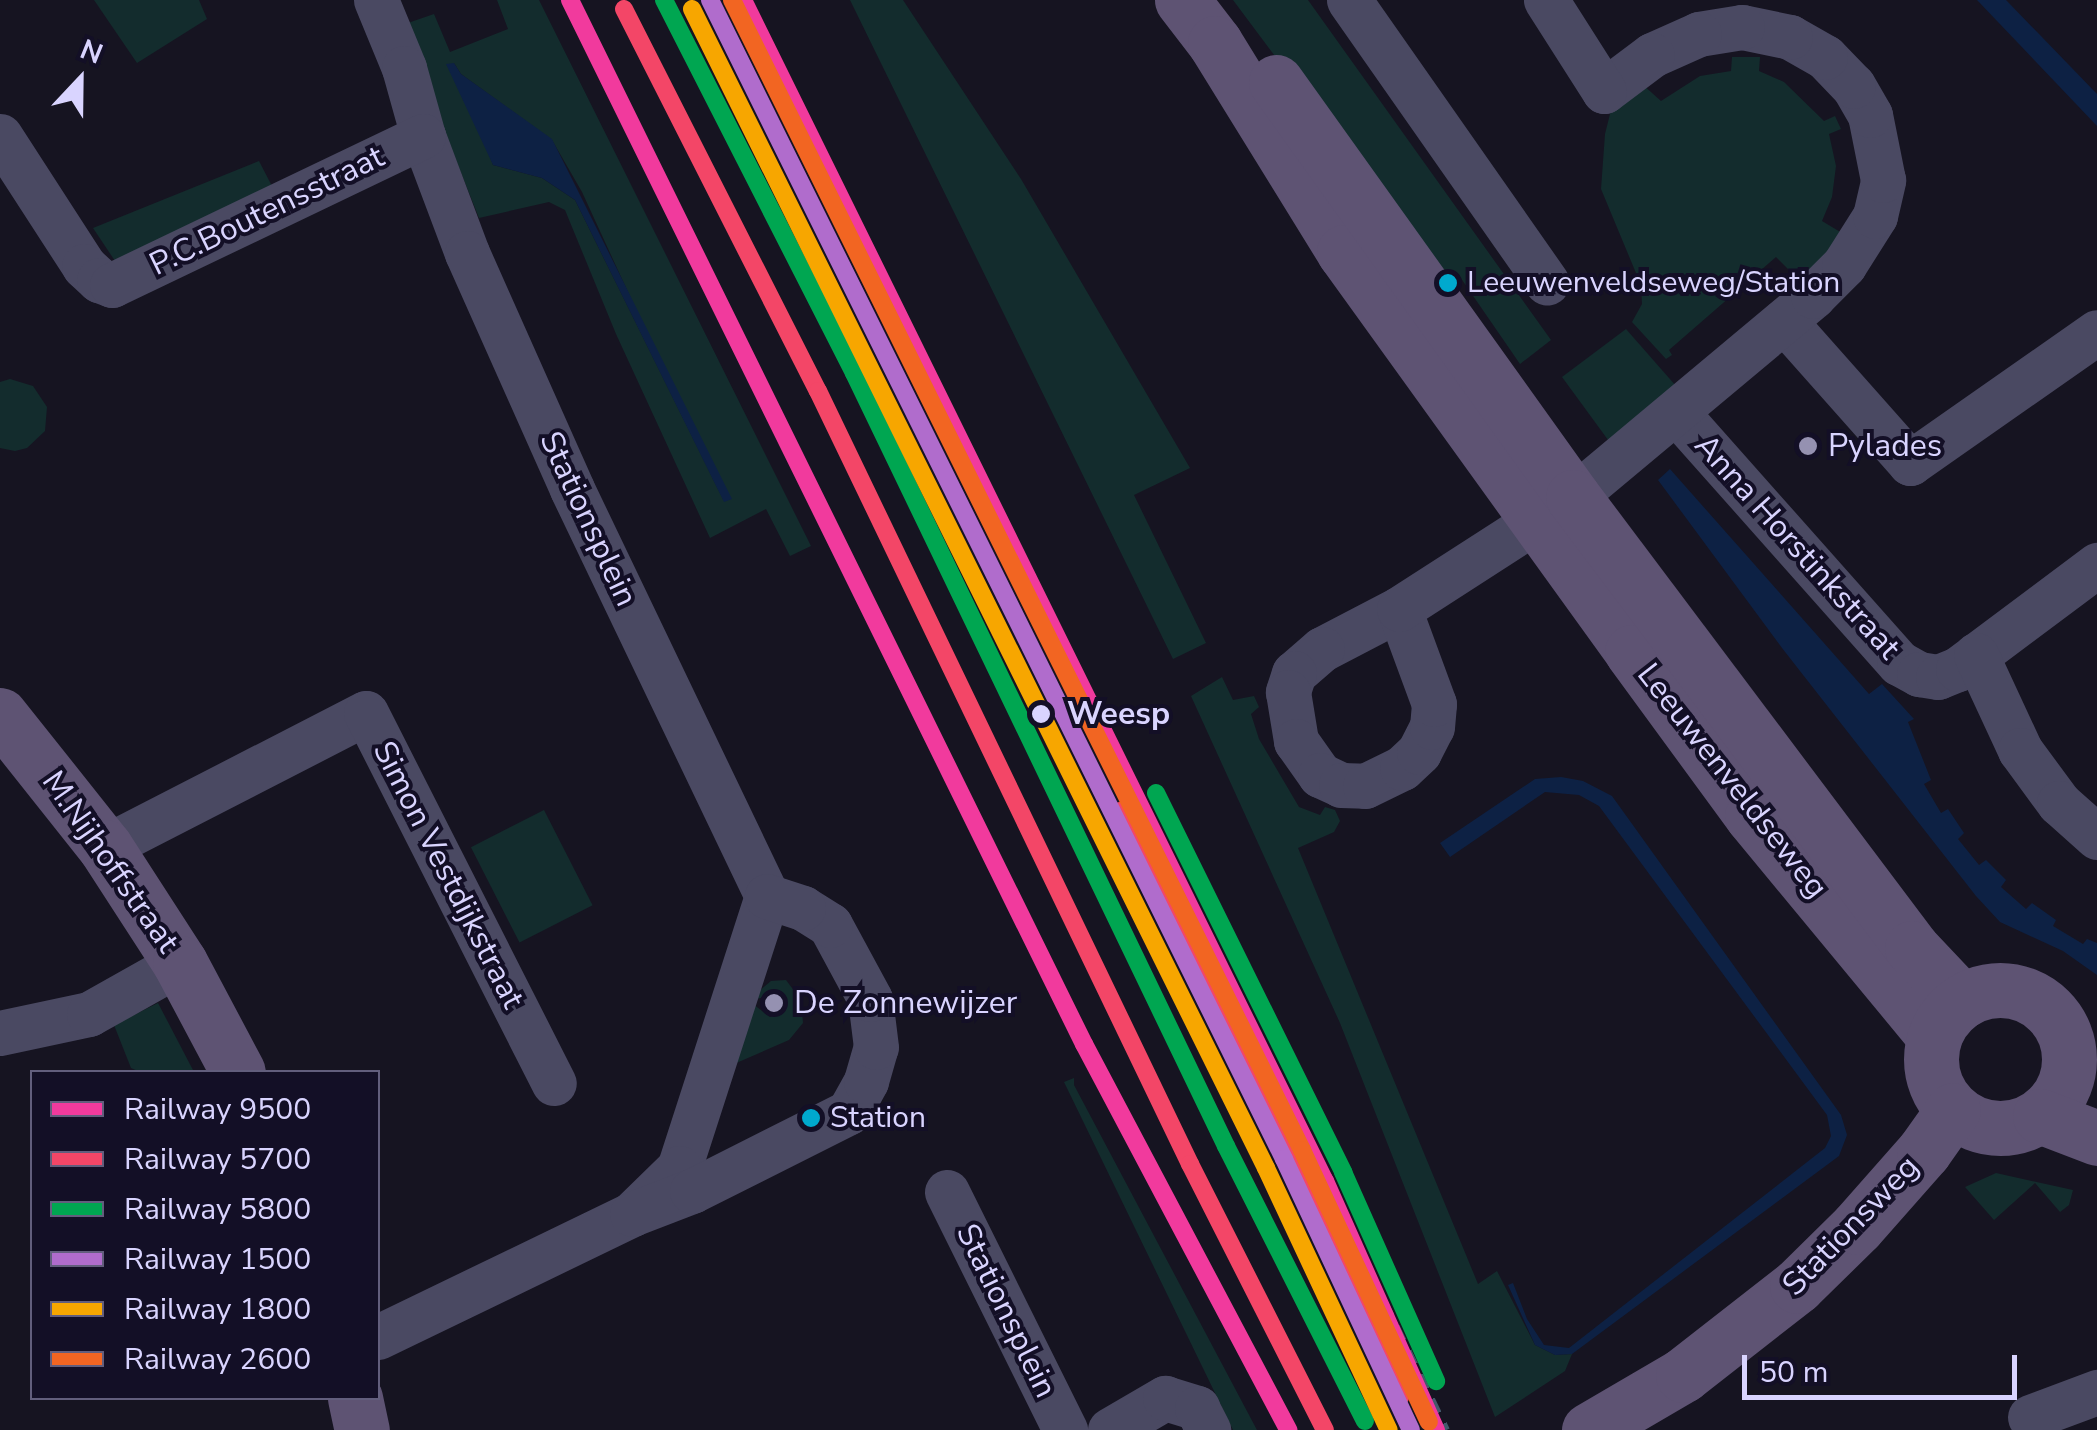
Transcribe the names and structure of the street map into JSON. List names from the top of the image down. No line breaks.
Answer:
{"streets":{"main road":["Leeuwenveldseweg","M.Nijhoffstraat","Stationsweg"],"street":["P.C.Boutensstraat","Stationsplein","Anna Horstinkstraat","Simon Vestdijkstraat"]},"crossings":[["P.C.Boutensstraat","Stationsplein"],["Leeuwenveldseweg","Stationsweg"],["M.Nijhoffstraat","Simon Vestdijkstraat"]],"places":["Leeuwenveldseweg/Station","Pylades","Weesp","De Zonnewijzer","Station"],"lines":["rail line 9500","rail line 5800","rail line 1500","rail line 2600","rail line 5700","rail line 1800"],"legend":["Railway 9500","Railway 5700","Railway 5800","Railway 1500","Railway 1800","Railway 2600"],"scale_bar":"50 m","north":"top"}
